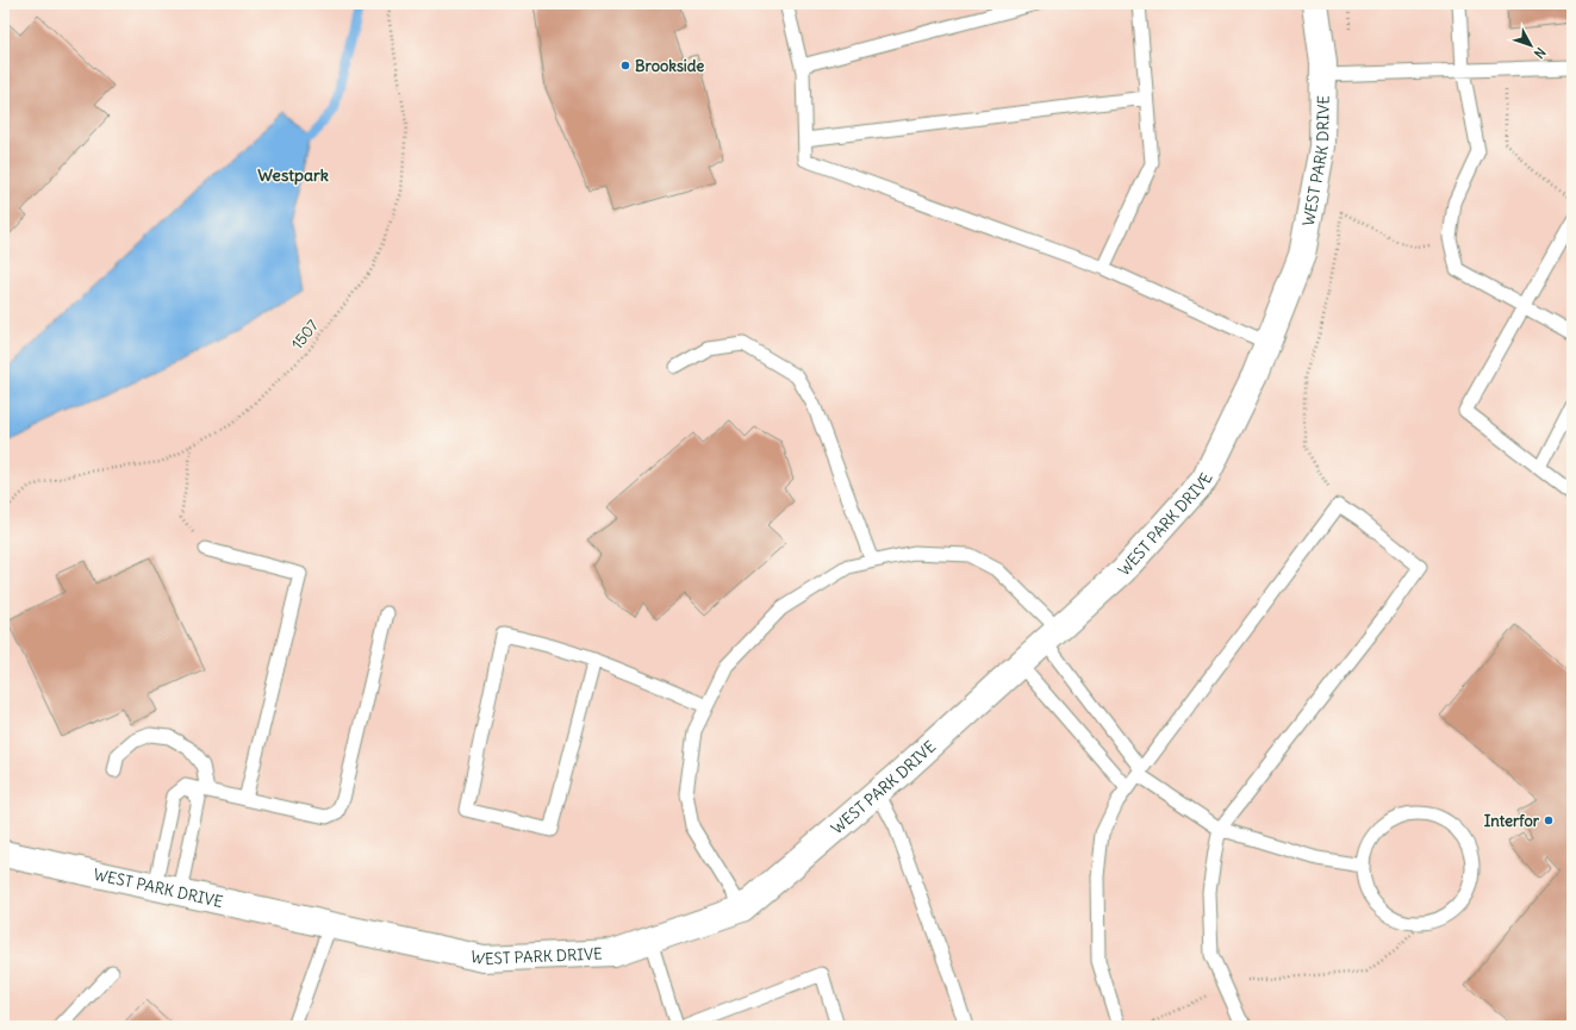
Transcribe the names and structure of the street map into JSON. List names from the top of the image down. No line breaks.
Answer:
{"streets":{"street":["WEST PARK DRIVE"],"path":["1507"]},"districts":["Westpark"],"places":["Brookside","Interfor"],"north":"bottom right"}
